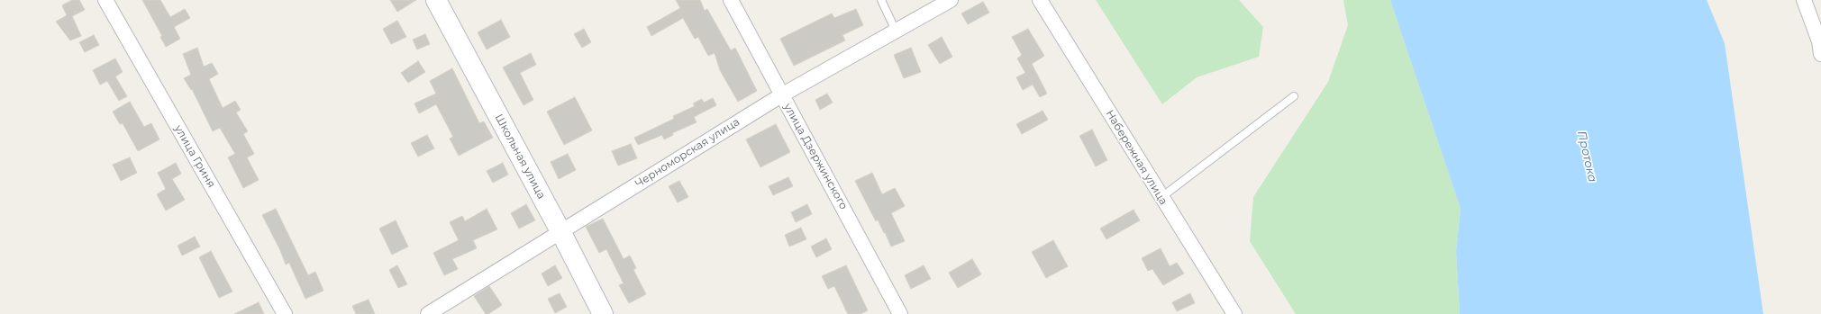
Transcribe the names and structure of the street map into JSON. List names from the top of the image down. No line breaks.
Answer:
{"streets":{"street":["Черноморская улица","улица Гриня","Школьная улица","улица Дзержинского","Набережная улица"]},"crossings":[["Черноморская улица","Школьная улица"],["Черноморская улица","улица Дзержинского"]],"water":["Протока"]}
